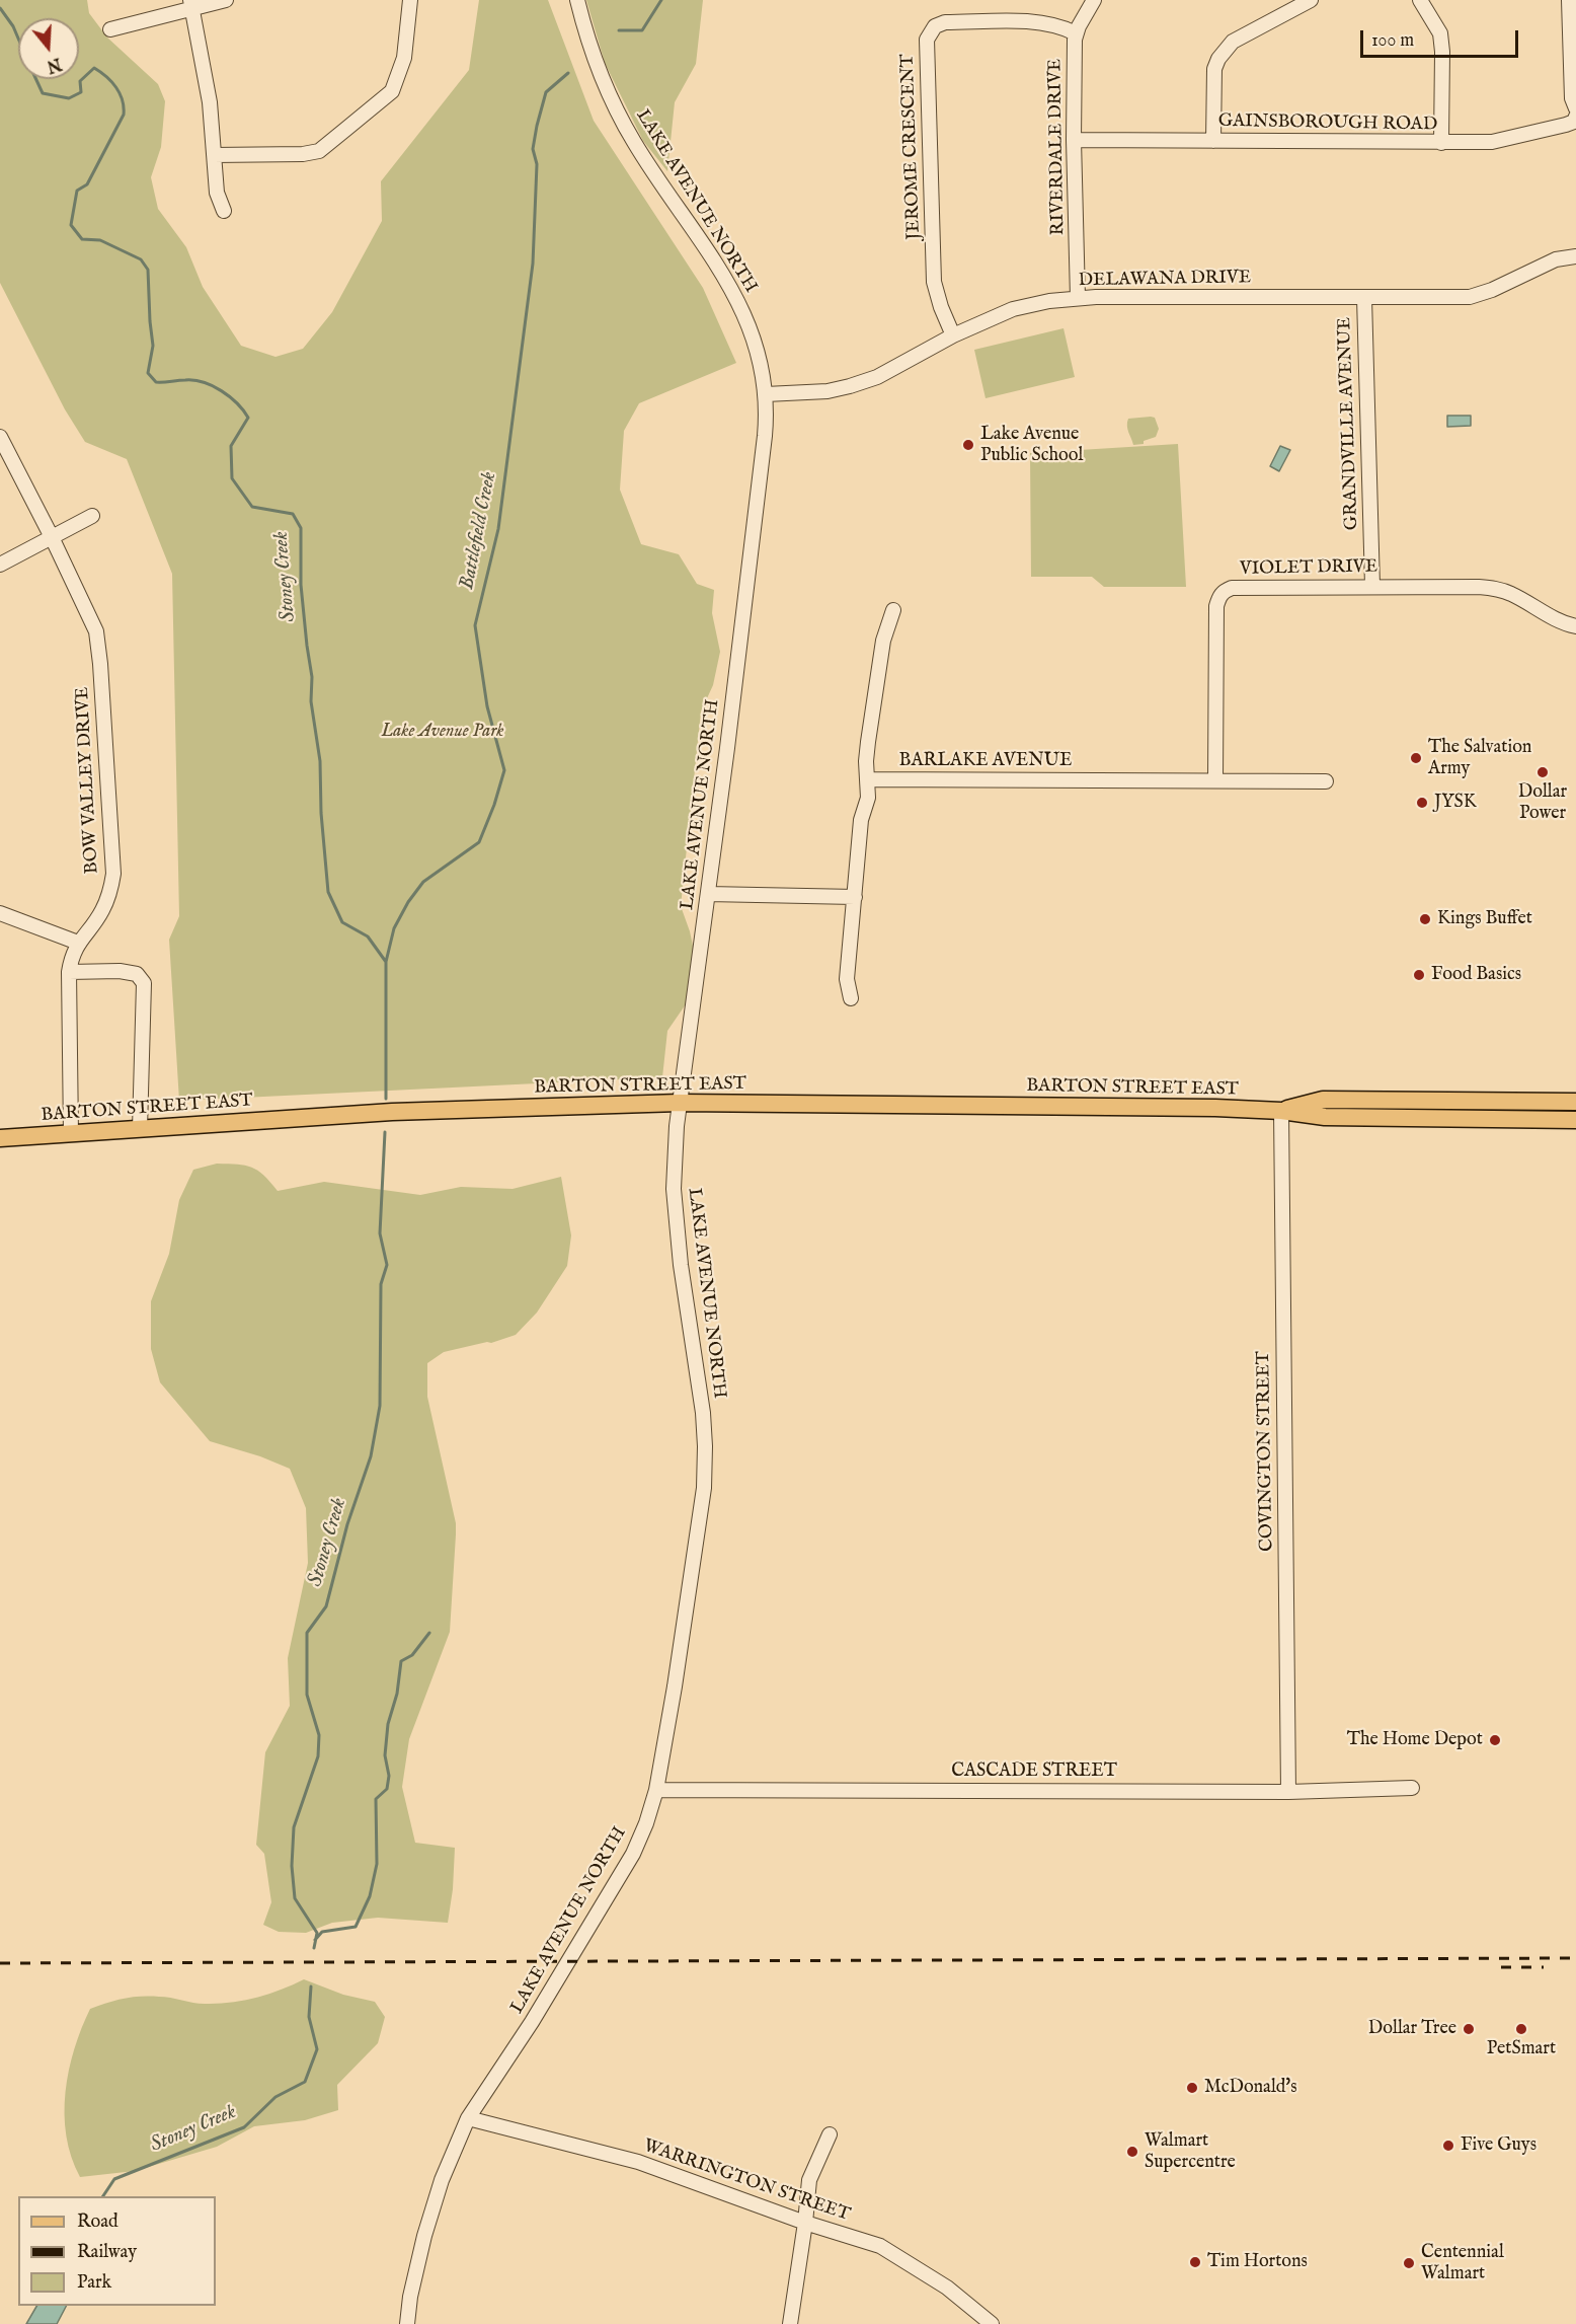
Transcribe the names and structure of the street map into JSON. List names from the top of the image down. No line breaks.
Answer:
{"streets":{"main road":["BARTON STREET EAST"],"street":["GAINSBOROUGH ROAD","JEROME CRESCENT","RIVERDALE DRIVE","LAKE AVENUE NORTH","DELAWANA DRIVE","GRANDVILLE AVENUE","VIOLET DRIVE","BARLAKE AVENUE","BOW VALLEY DRIVE","COVINGTON STREET","CASCADE STREET","WARRINGTON STREET"]},"crossings":[["GAINSBOROUGH ROAD","RIVERDALE DRIVE"],["JEROME CRESCENT","RIVERDALE DRIVE"],["JEROME CRESCENT","DELAWANA DRIVE"],["RIVERDALE DRIVE","DELAWANA DRIVE"],["LAKE AVENUE NORTH","DELAWANA DRIVE"],["LAKE AVENUE NORTH","BARTON STREET EAST"],["LAKE AVENUE NORTH","CASCADE STREET"],["LAKE AVENUE NORTH","WARRINGTON STREET"],["DELAWANA DRIVE","GRANDVILLE AVENUE"],["GRANDVILLE AVENUE","VIOLET DRIVE"],["VIOLET DRIVE","BARLAKE AVENUE"],["BOW VALLEY DRIVE","BARTON STREET EAST"],["BARTON STREET EAST","COVINGTON STREET"],["COVINGTON STREET","CASCADE STREET"]],"water":["Battlefield Creek","Stoney Creek"],"parks":["Lake Avenue Park"],"places":["Lake Avenue Public School","The Salvation Army","Dollar Power","JYSK","Kings Buffet","Food Basics","The Home Depot","Dollar Tree","PetSmart","McDonald's","Five Guys","Walmart Supercentre","Tim Hortons","Centennial Walmart"],"legend":["Road","Railway","Park"],"scale_bar":"100 m","north":"bottom"}
